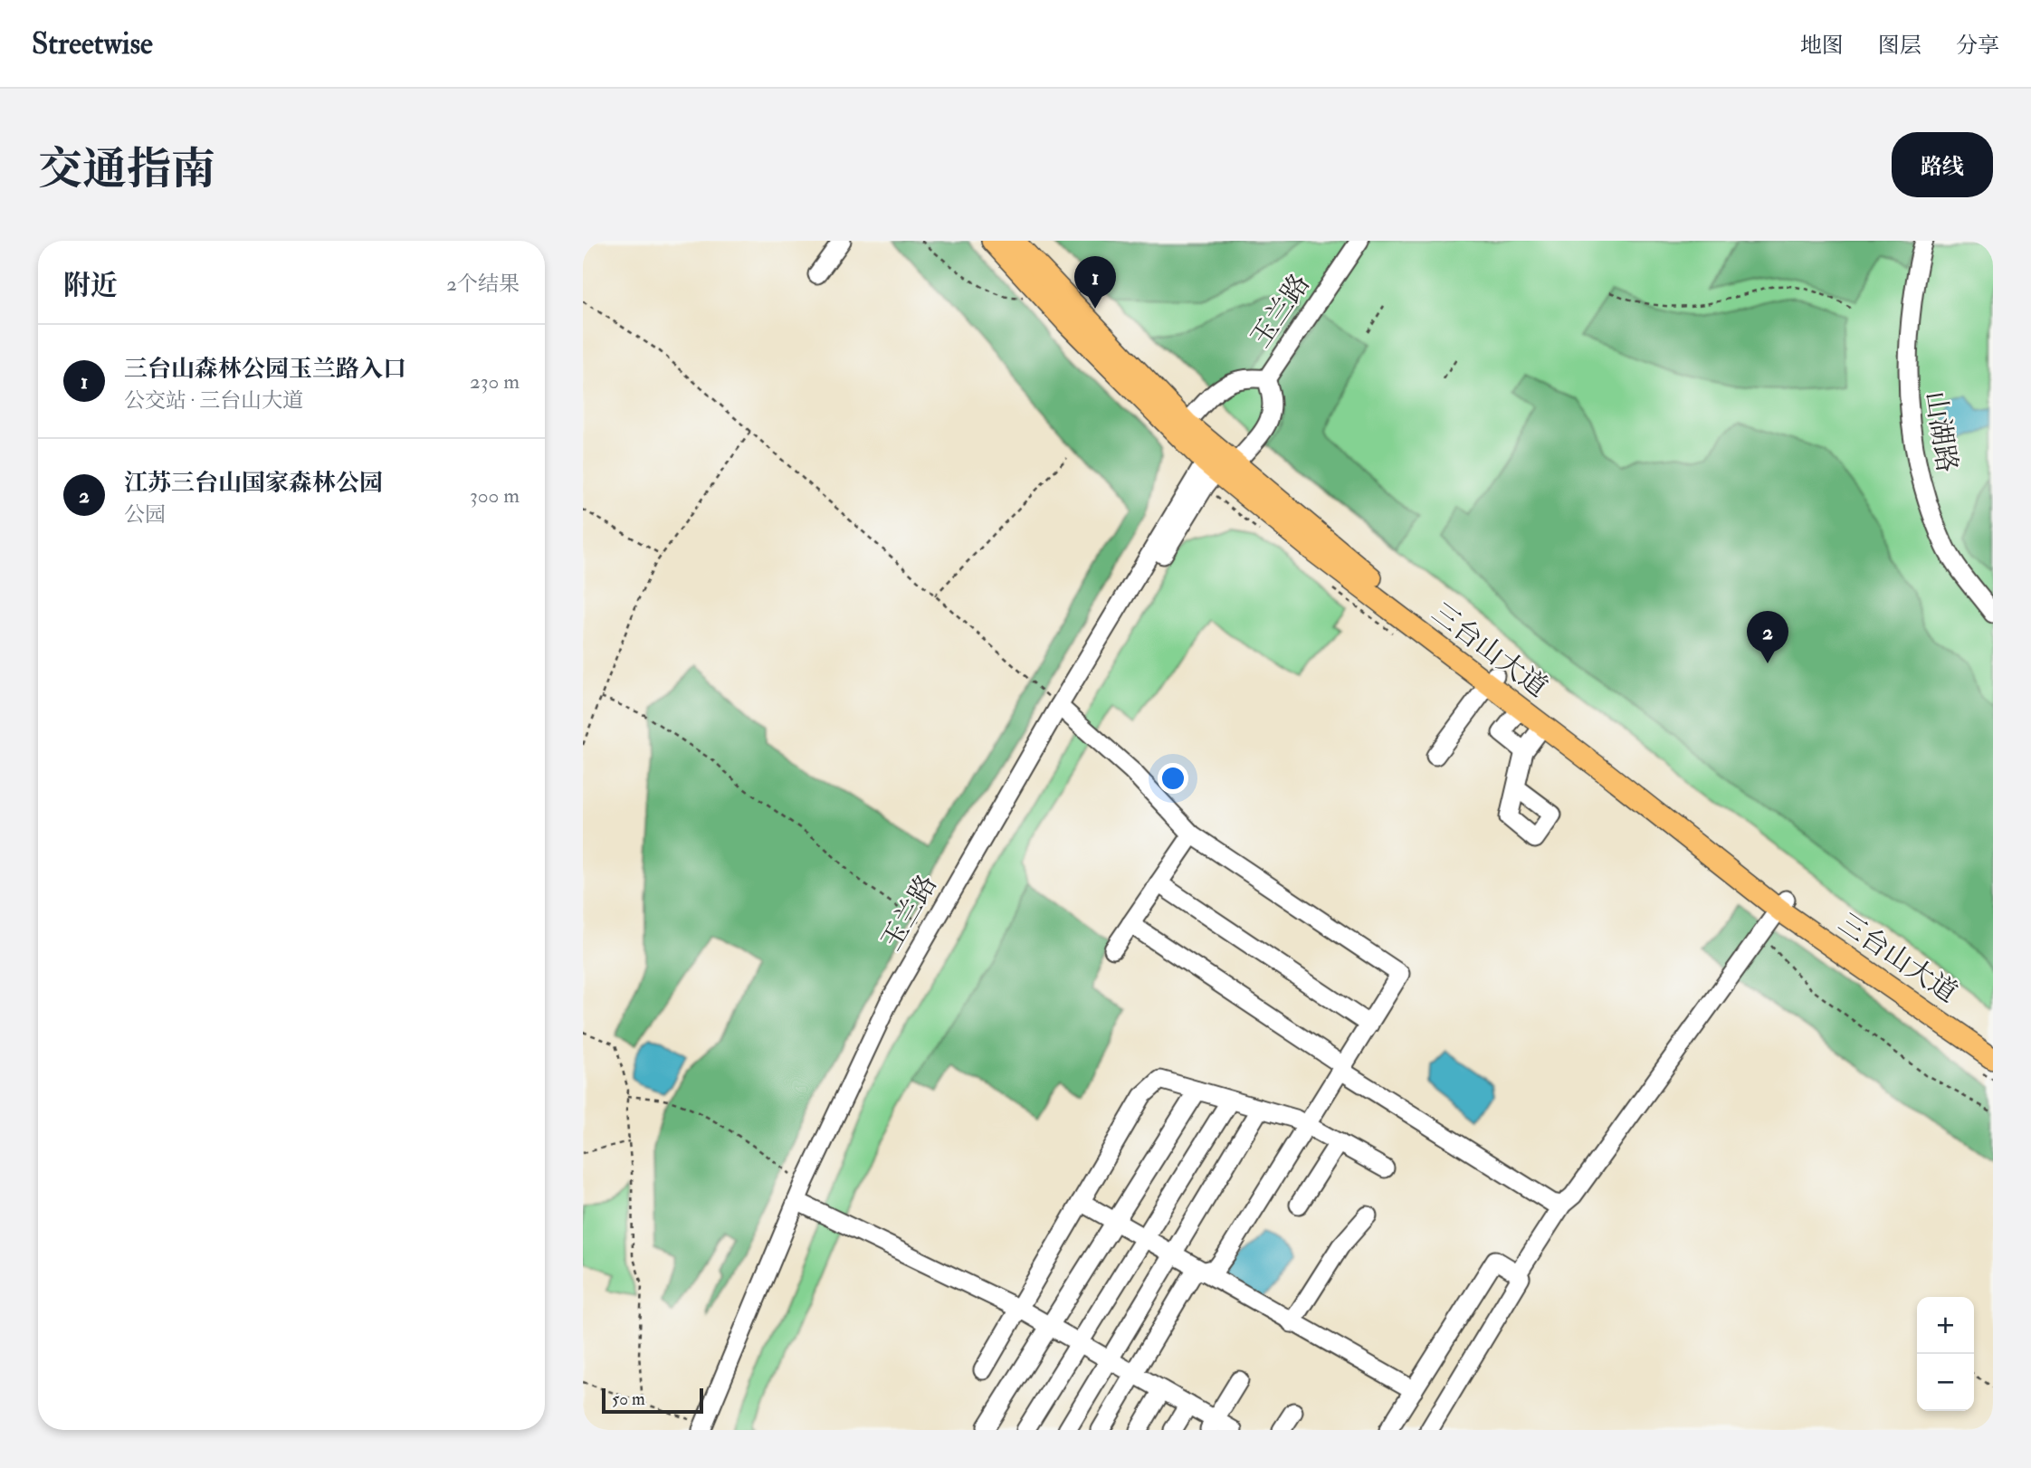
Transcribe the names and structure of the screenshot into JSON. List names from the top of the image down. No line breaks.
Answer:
{"streets":{"main road":["三台山大道"],"street":["玉兰路","山湖路"]},"crossings":[["玉兰路","三台山大道"]],"scale_bar":"50 m","page":{"header":"Streetwise","nav":["地图","图层","分享"],"buttons":"路线","title":"交通指南","heading":["附近","2个结果"],"pins":["1","2"],"list":[{"mark":"1","name":"三台山森林公园玉兰路入口","note":"公交站 · 三台山大道","value":"230 m"},{"mark":"2","name":"江苏三台山国家森林公园","note":"公园","value":"300 m"}],"map_buttons":["+","−"],"scale":"50 m"}}
